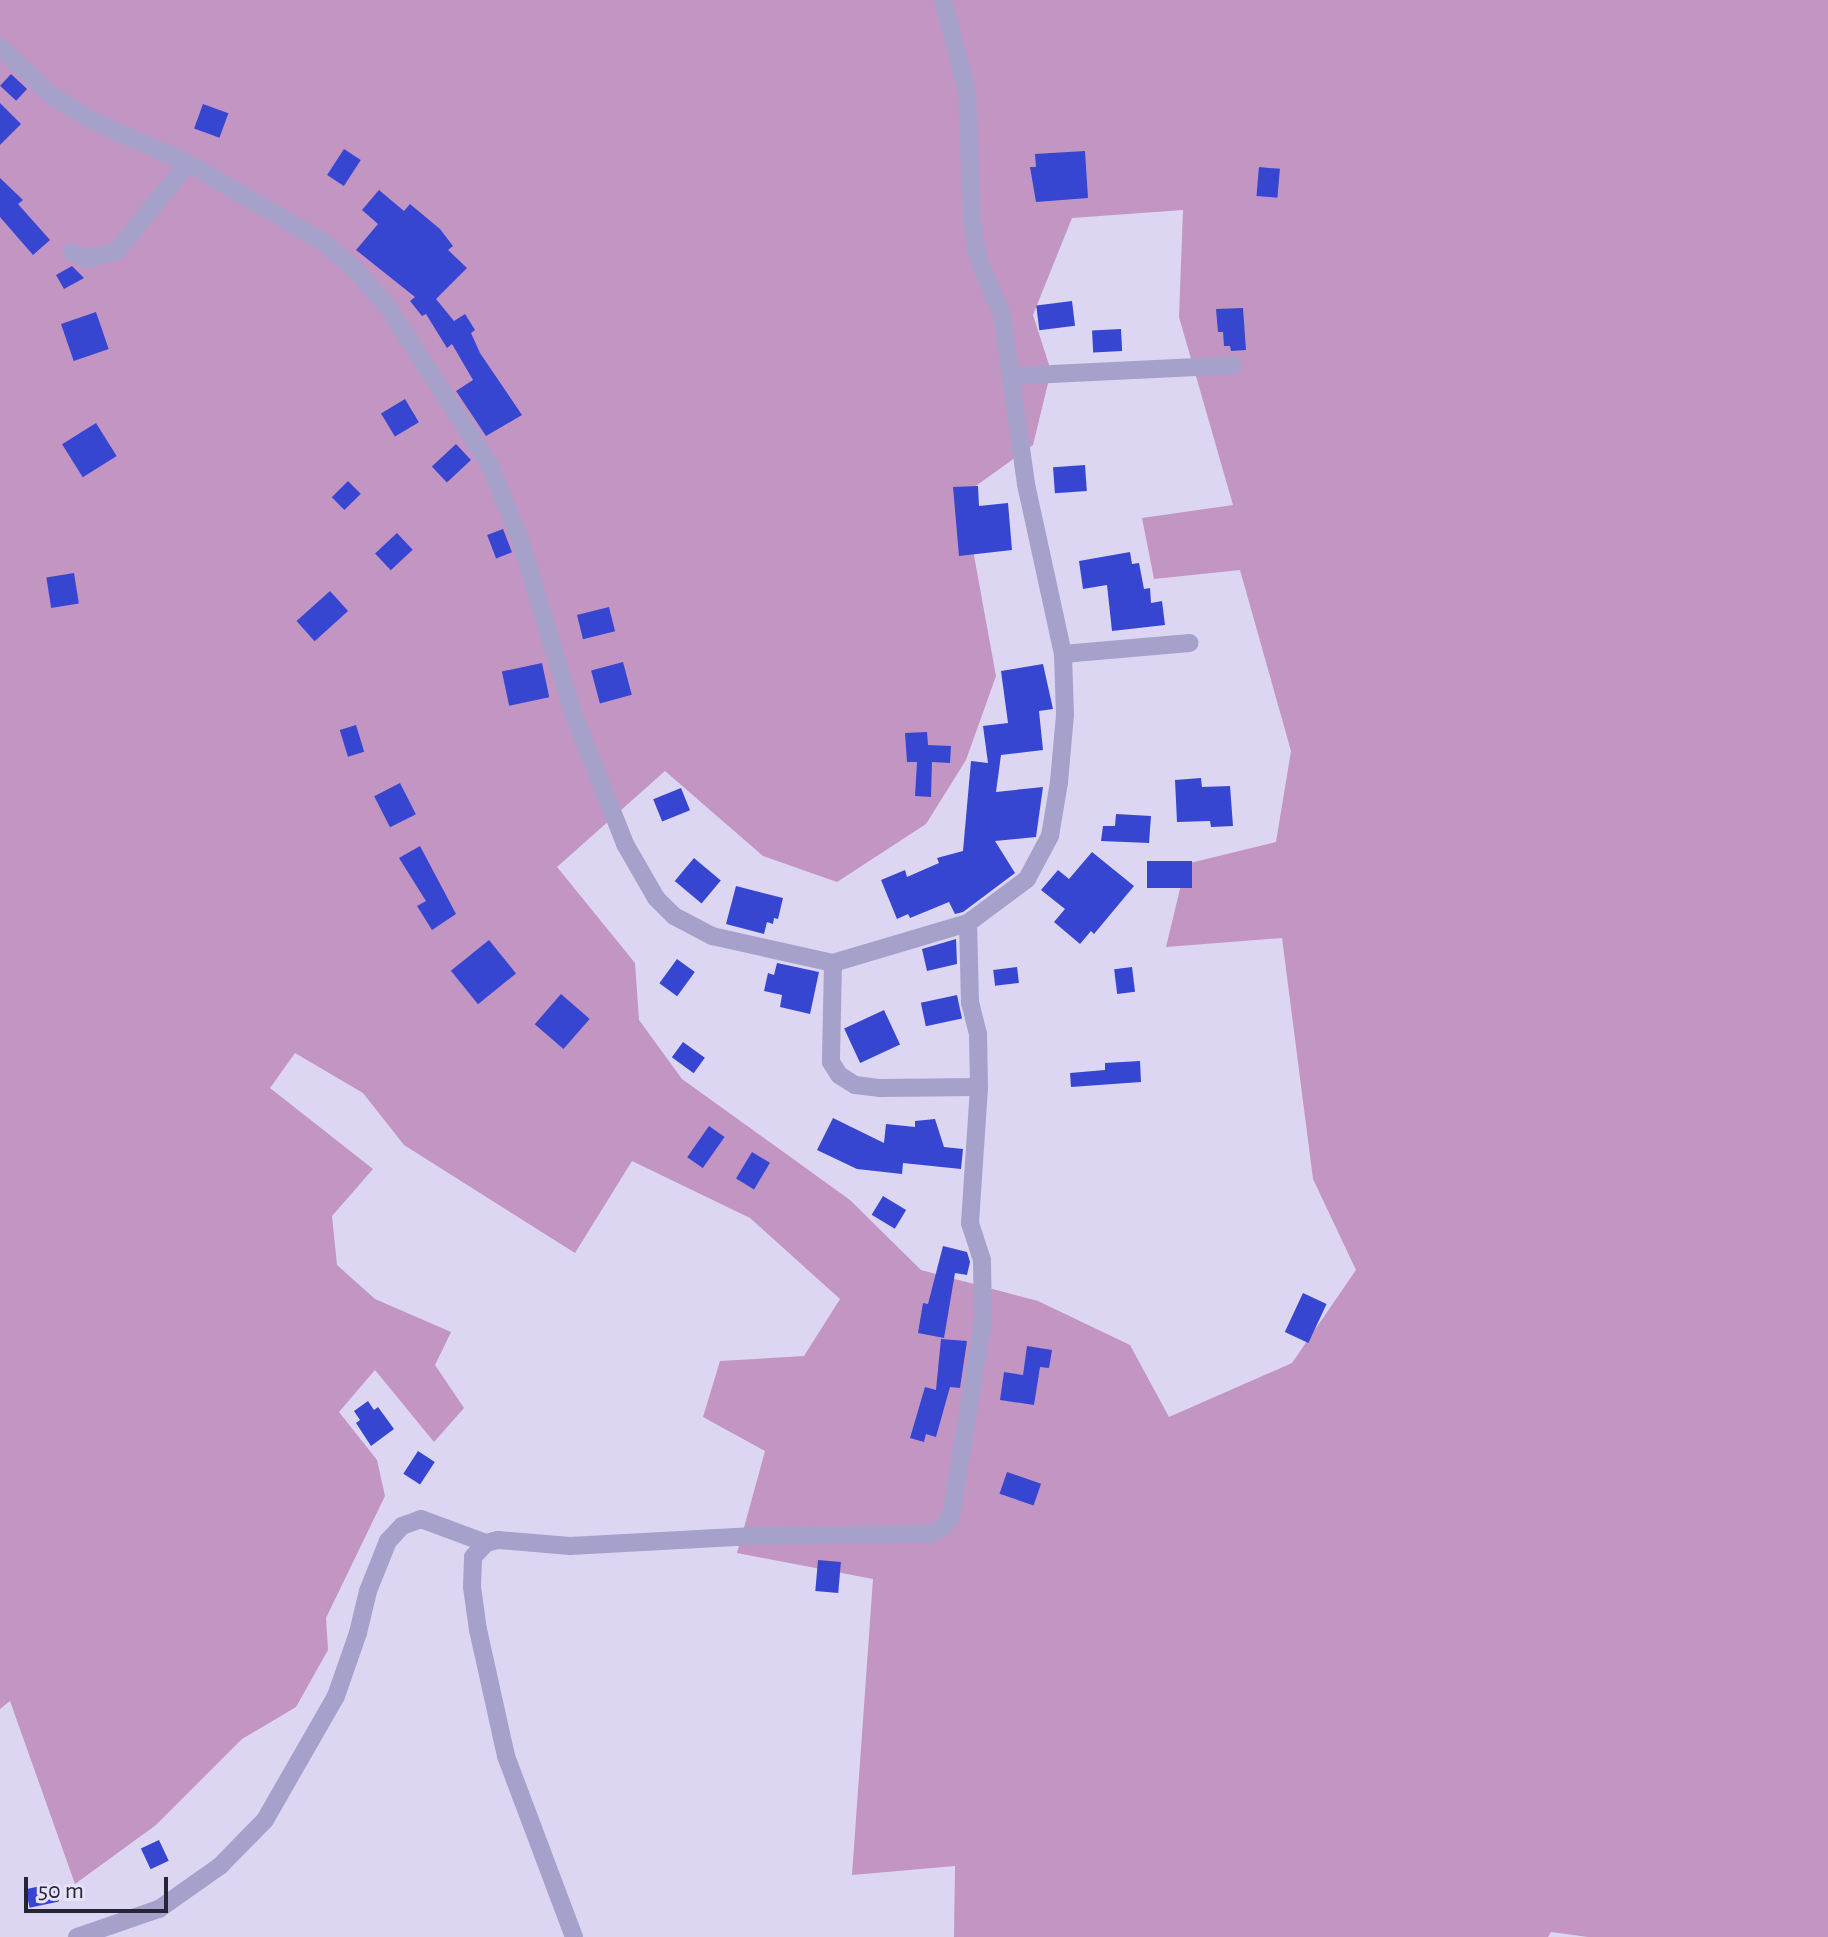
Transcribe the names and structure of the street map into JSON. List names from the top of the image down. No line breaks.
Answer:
{"scale_bar":"50 m"}
